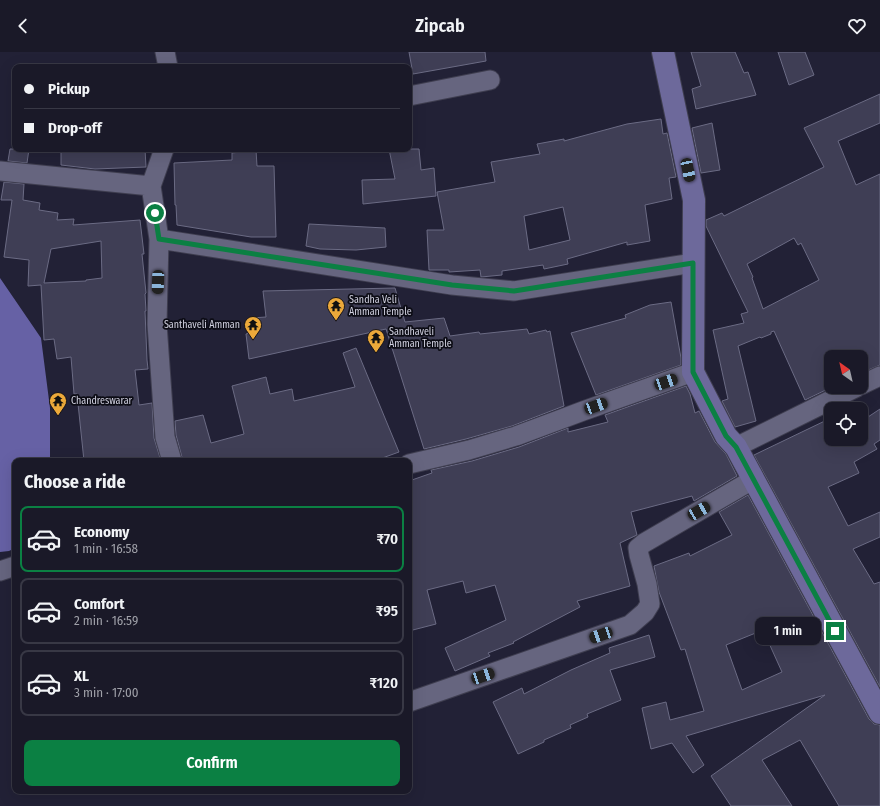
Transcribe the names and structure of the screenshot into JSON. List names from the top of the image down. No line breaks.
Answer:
{"places":{"temple":["Sandha Veli Amman Temple","Santhaveli Amman","Sandhaveli Amman Temple","Chandreswarar"]},"north":"top left","page":{"header":"Zipcab","banner":["Pickup","Drop-off"],"heading":"Choose a ride","list":[{"name":"Economy","note":"1 min · 16:58","value":"₹70"},{"name":"Comfort","note":"2 min · 16:59","value":"₹95"},{"name":"XL","note":"3 min · 17:00","value":"₹120"}],"bubble":"1 min","buttons":"Confirm"}}
